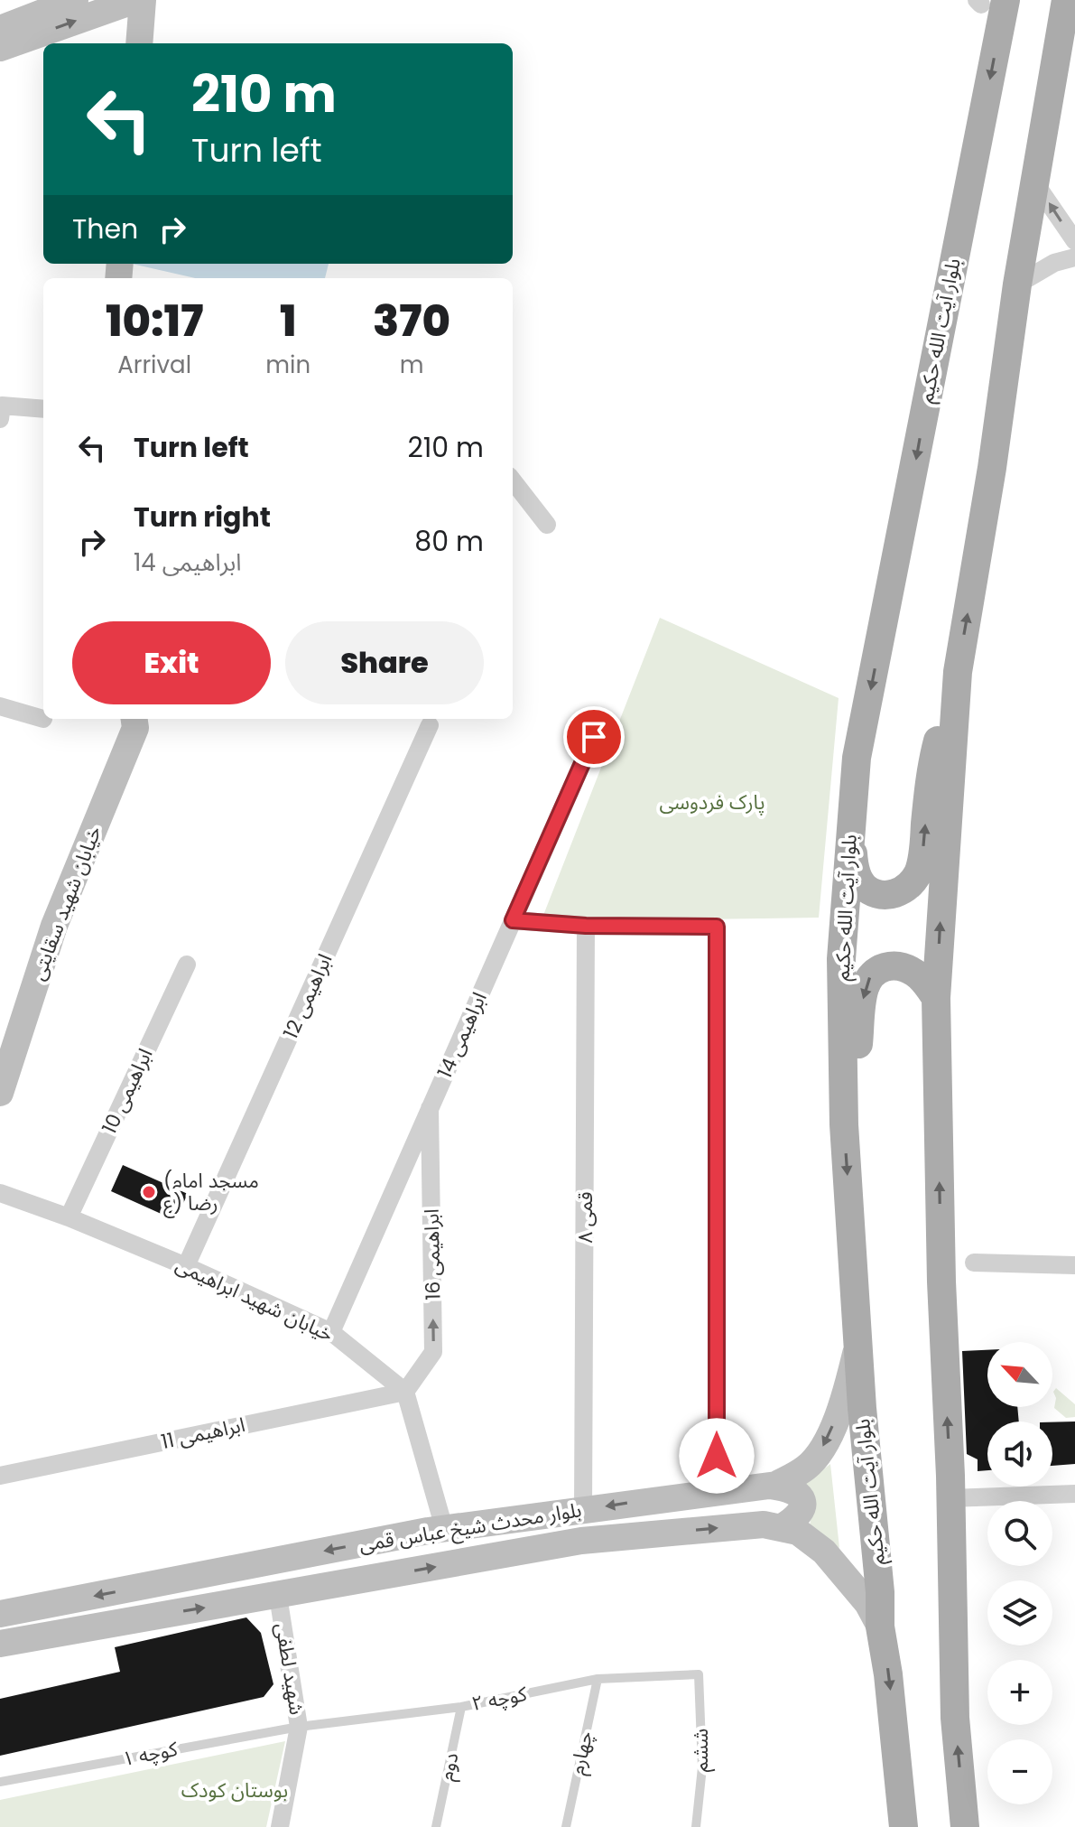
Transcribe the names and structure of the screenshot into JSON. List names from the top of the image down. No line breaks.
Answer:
{"streets":{"main road":["بلوار آیت الله حکیم","خیابان شهید سقایتی","بلوار محدث شیخ عباس قمی"],"street":["ابراهیمی 12","ابراهیمی 14","ابراهیمی 10","قمی ۸","ابراهیمی 16","خیابان شهید ابراهیمی","ابراهیمی 11","شهید لطفی"],"lane":["کوچه ۲","ششم","چهارم","کوچه ۱","دوم"]},"crossings":[["بلوار آیت الله حکیم","بلوار محدث شیخ عباس قمی"],["ابراهیمی 12","خیابان شهید ابراهیمی"],["ابراهیمی 14","ابراهیمی 16"],["ابراهیمی 14","خیابان شهید ابراهیمی"],["ابراهیمی 10","خیابان شهید ابراهیمی"],["قمی ۸","بلوار محدث شیخ عباس قمی"],["ابراهیمی 16","خیابان شهید ابراهیمی"],["ابراهیمی 16","ابراهیمی 11"],["خیابان شهید ابراهیمی","ابراهیمی 11"],["بلوار محدث شیخ عباس قمی","شهید لطفی"],["شهید لطفی","کوچه ۲"],["شهید لطفی","کوچه ۱"],["کوچه ۲","ششم"],["کوچه ۲","چهارم"],["کوچه ۲","کوچه ۱"],["کوچه ۲","دوم"]],"one_way":["ابراهیمی 16"],"parks":["پارک فردوسی","بوستان کودک"],"places":["(مسجد امام رضا (ع"],"north":"top left","page":{"turn":["210 m","Turn left"],"then":"Then","eta":["10:17","Arrival","1","min","370","m"],"list":[{"name":"Turn left","value":"210 m"},{"name":"Turn right","note":"ابراهیمی 14","value":"80 m"}],"buttons":["Exit","Share"],"map_buttons":["+","−"]}}
